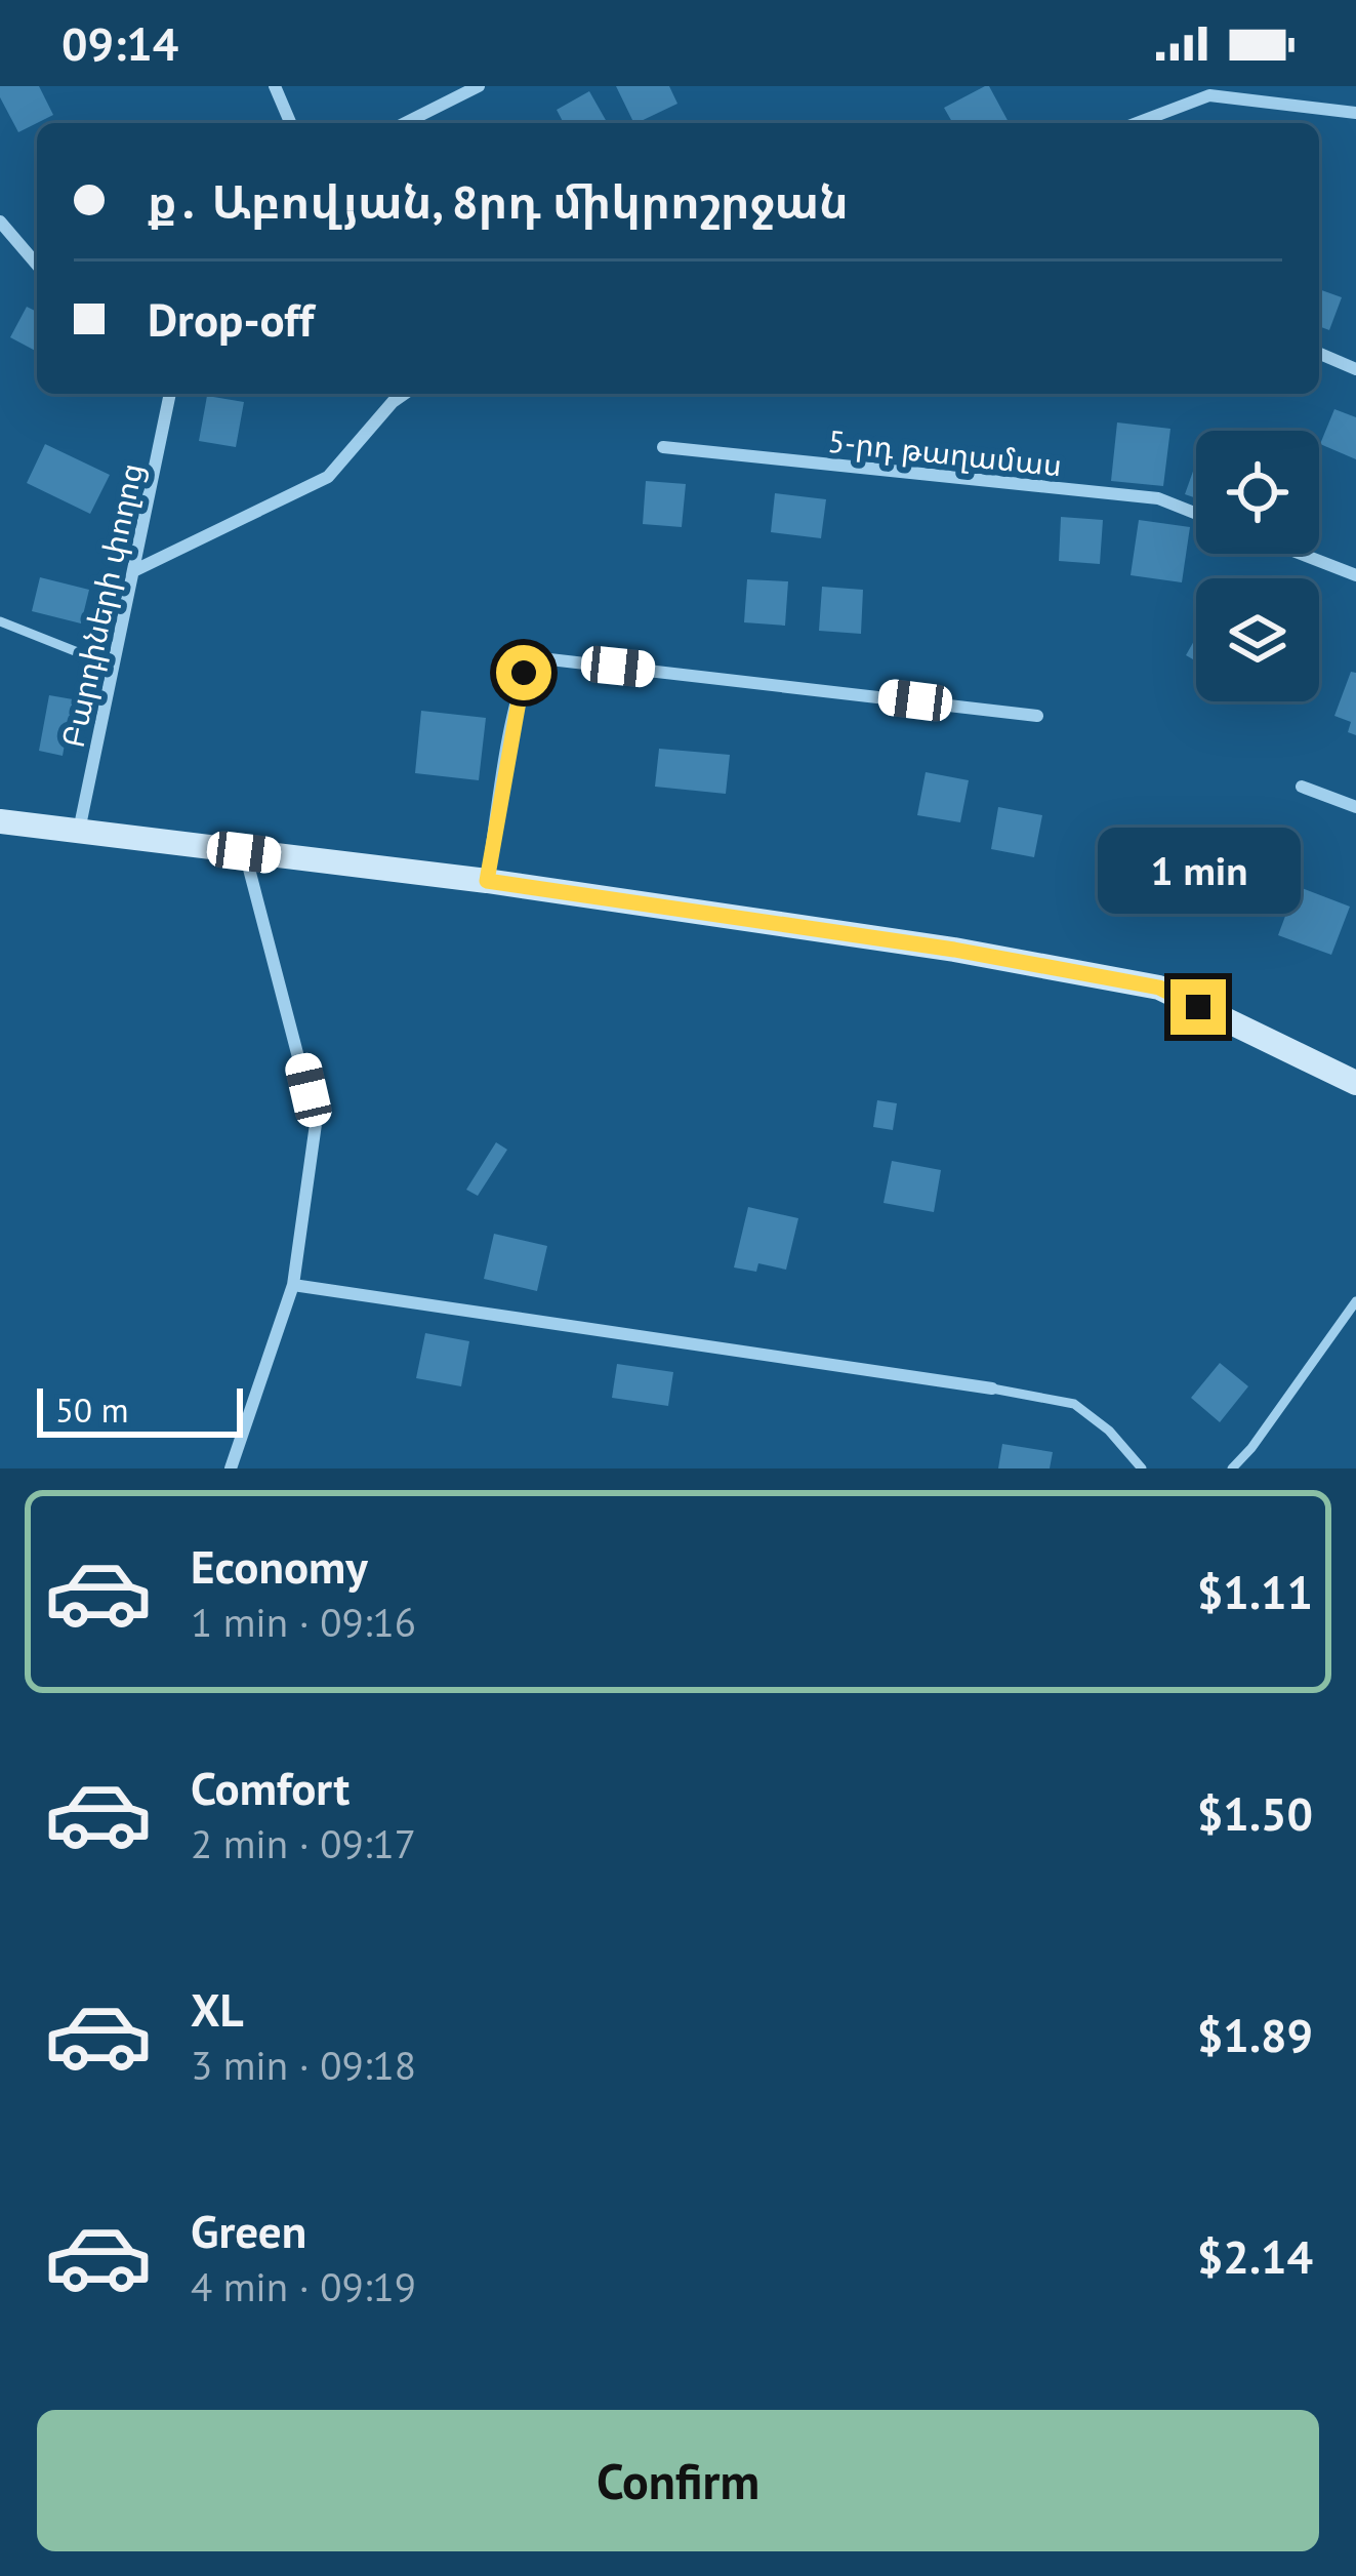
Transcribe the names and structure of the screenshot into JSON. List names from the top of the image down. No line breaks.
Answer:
{"streets":{"street":["5-րդ թաղամաս","Բարդիների փողոց"]},"scale_bar":"50 m","page":{"status":"09:14","banner":["ք․ Աբովյան, 8րդ միկրոշրջան","Drop-off"],"bubble":"1 min","scale":"50 m","list":[{"name":"Economy","note":"1 min · 09:16","value":"$1.11"},{"name":"Comfort","note":"2 min · 09:17","value":"$1.50"},{"name":"XL","note":"3 min · 09:18","value":"$1.89"},{"name":"Green","note":"4 min · 09:19","value":"$2.14"}],"buttons":"Confirm"}}
